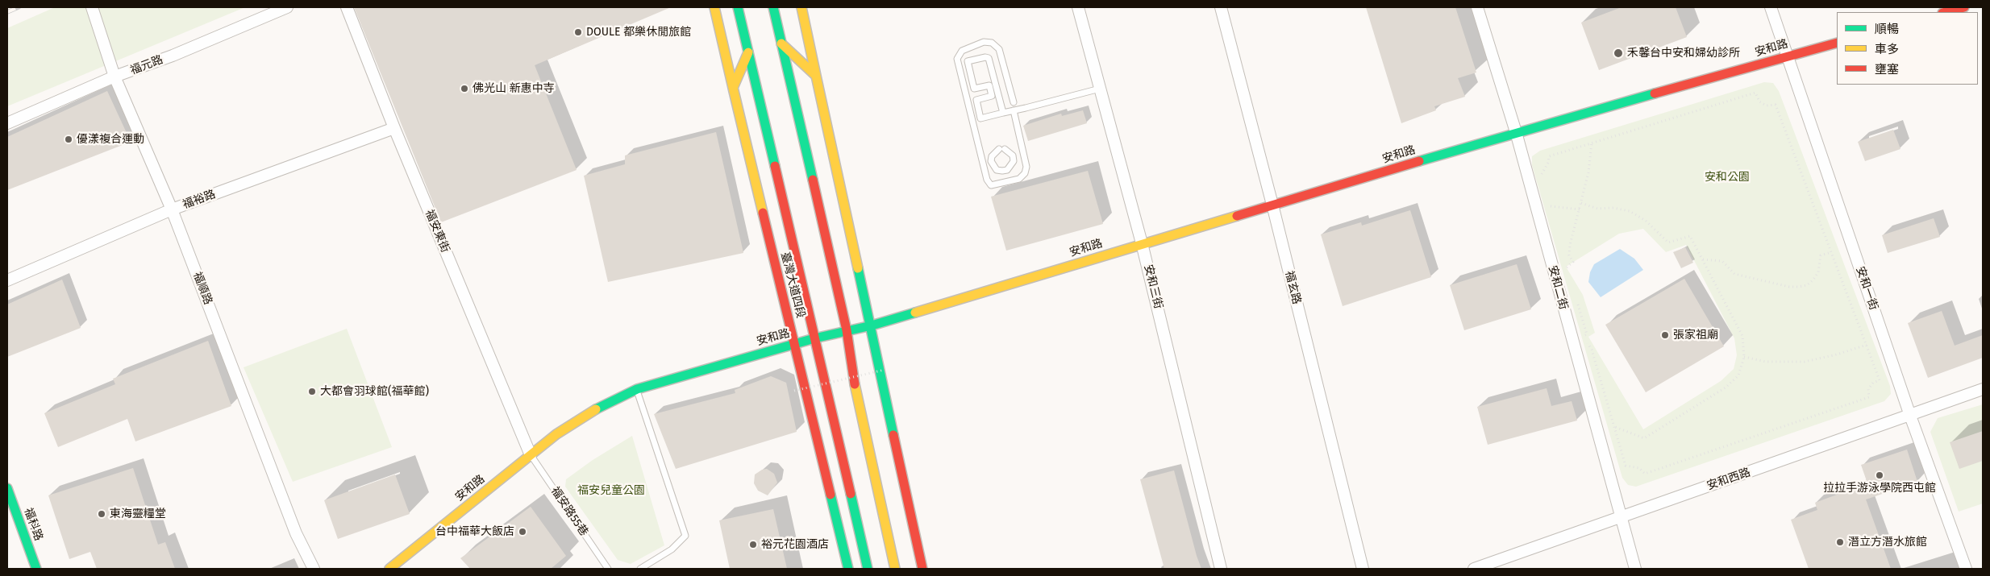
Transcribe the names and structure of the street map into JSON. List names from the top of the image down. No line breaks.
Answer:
{"streets":{"main road":["安和路","臺灣大道四段","福科路"],"street":["福元路","福裕路","福安東街","安和三街","福玄路","安和二街","福順路","安和一街","安和西路"],"lane":["福安路55巷"]},"crossings":[["安和路","福安東街"],["安和路","臺灣大道四段"],["安和路","安和三街"],["安和路","福玄路"],["安和路","安和二街"],["安和路","安和一街"],["安和路","福安路55巷"],["福元路","福順路"],["福裕路","福安東街"],["福裕路","福順路"],["福安東街","福安路55巷"],["安和二街","安和西路"],["安和一街","安和西路"]],"parks":["安和公園","福安兒童公園"],"places":["DOULE 都樂休閒旅館","禾馨台中安和婦幼診所","佛光山 新惠中寺","優漾複合運動","張家祖廟","大都會羽球館(福華館)","拉拉手游泳學院西屯館","東海靈糧堂","台中福華大飯店","潛立方潛水旅館","裕元花園酒店"],"legend":["順暢","車多","壅塞"]}
